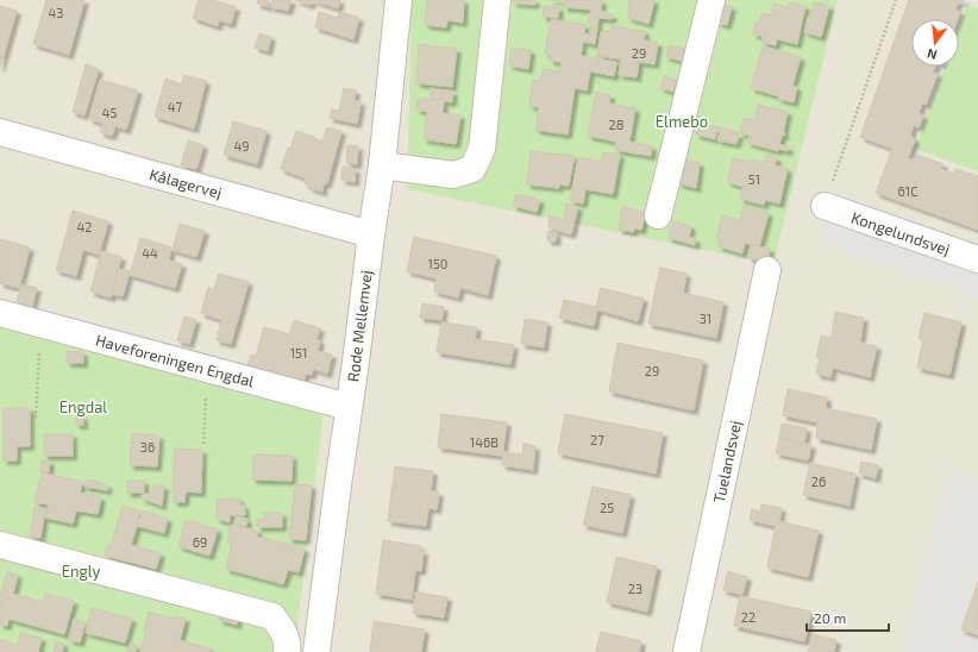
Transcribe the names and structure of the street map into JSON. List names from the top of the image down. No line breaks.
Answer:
{"streets":{"street":["Kålagervej","Kongelundsvej","Røde Mellemvej","Haveforeningen Engdal","Tuelandsvej"]},"crossings":[["Kålagervej","Røde Mellemvej"],["Røde Mellemvej","Haveforeningen Engdal"]],"parks":["Elmebo","Engdal","Engly"],"house_numbers":["43","29","47","45","28","49","51","61C","42","44","150","31","151","29","27","146B","36","26","25","69","23","22"],"scale_bar":"20 m","north":"bottom"}
